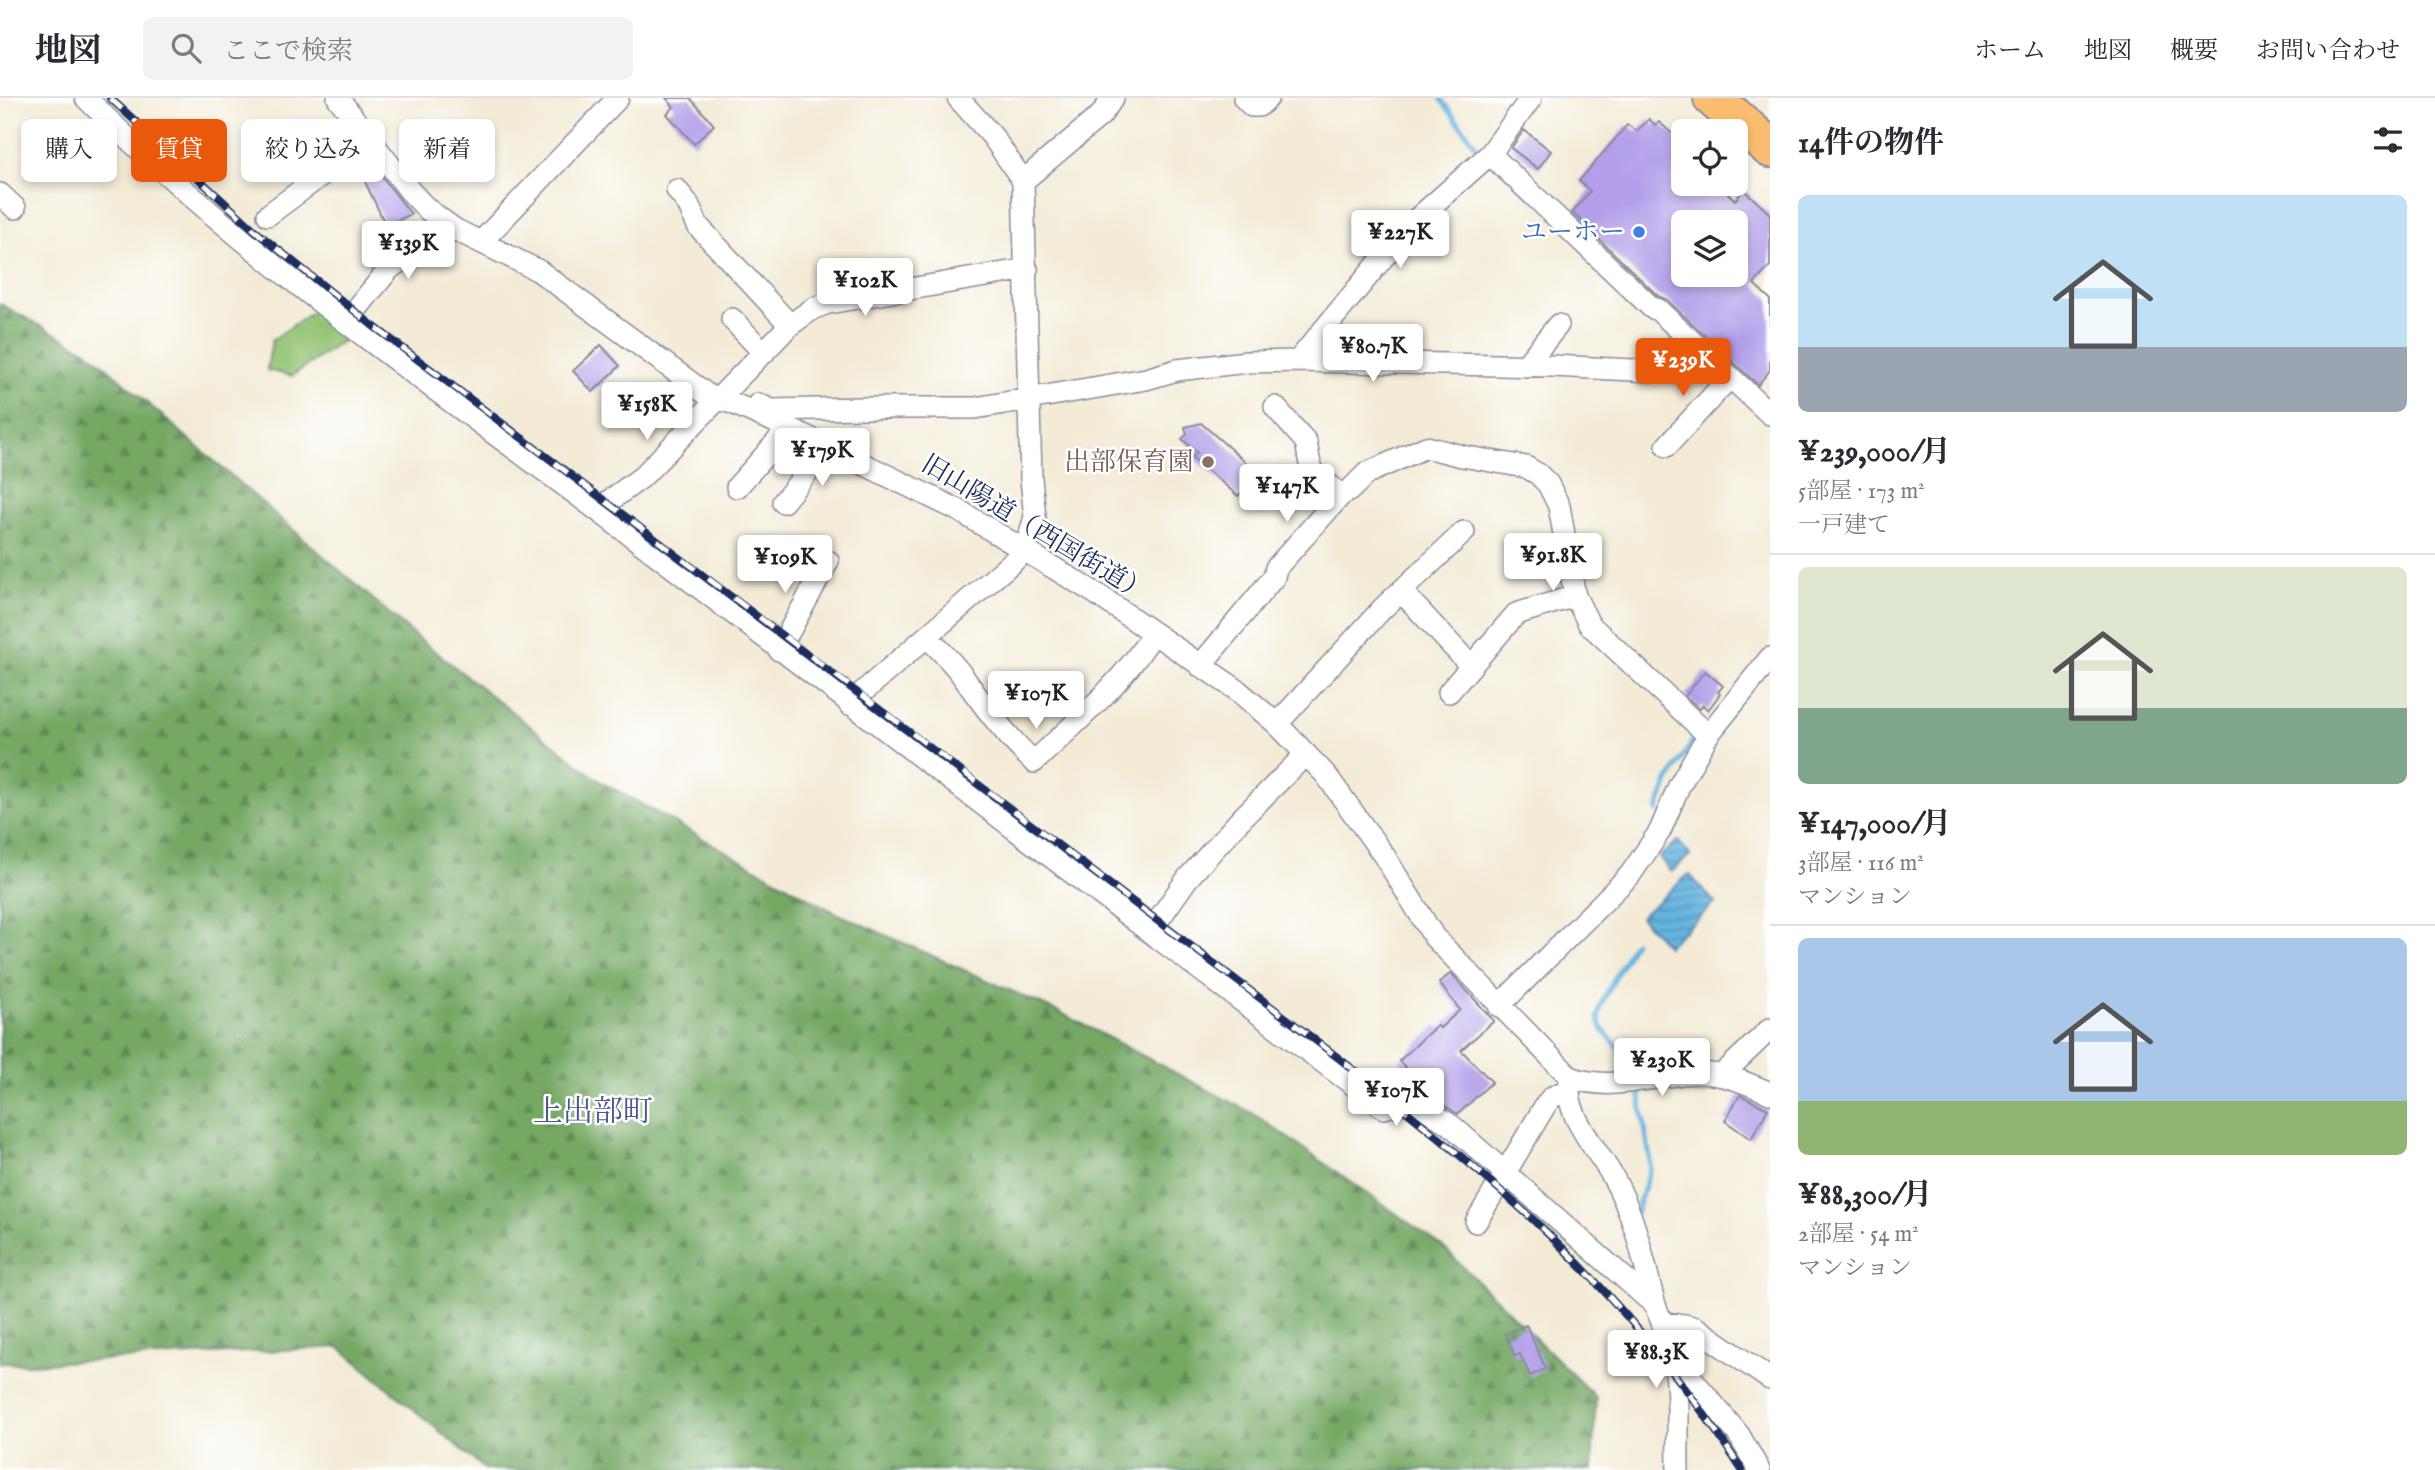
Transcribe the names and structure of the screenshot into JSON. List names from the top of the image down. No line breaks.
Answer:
{"streets":{"street":["旧山陽道（西国街道）"]},"districts":["上出部町"],"places":["ユーホー","出部保育園"],"page":{"header":"地図","search":"ここで検索","nav":["ホーム","地図","概要","お問い合わせ"],"heading":"14件の物件","chip":["購入","賃貸","絞り込み","新着"],"list":[{"name":"¥239,000/月","note":"5部屋 · 173 m² · 一戸建て"},{"name":"¥147,000/月","note":"3部屋 · 116 m² · マンション"},{"name":"¥88,300/月","note":"2部屋 · 54 m² · マンション"}],"price":["¥227K","¥139K","¥102K","¥80.7K","¥239K","¥158K","¥179K","¥147K","¥91.8K","¥109K","¥107K","¥230K","¥107K","¥88.3K"]}}
